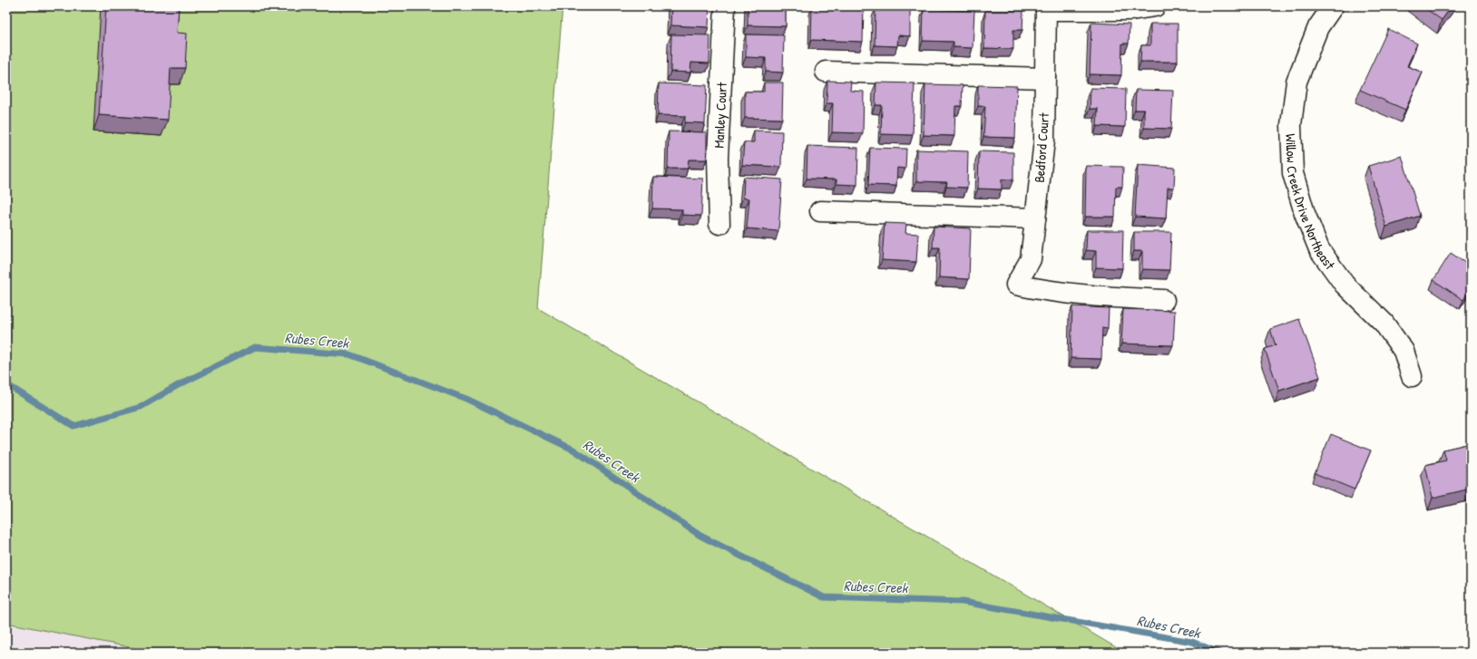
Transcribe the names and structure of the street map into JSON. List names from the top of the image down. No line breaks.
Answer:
{"streets":{"street":["Manley Court","Bedford Court","Willow Creek Drive Northeast"]},"water":["Rubes Creek"]}
